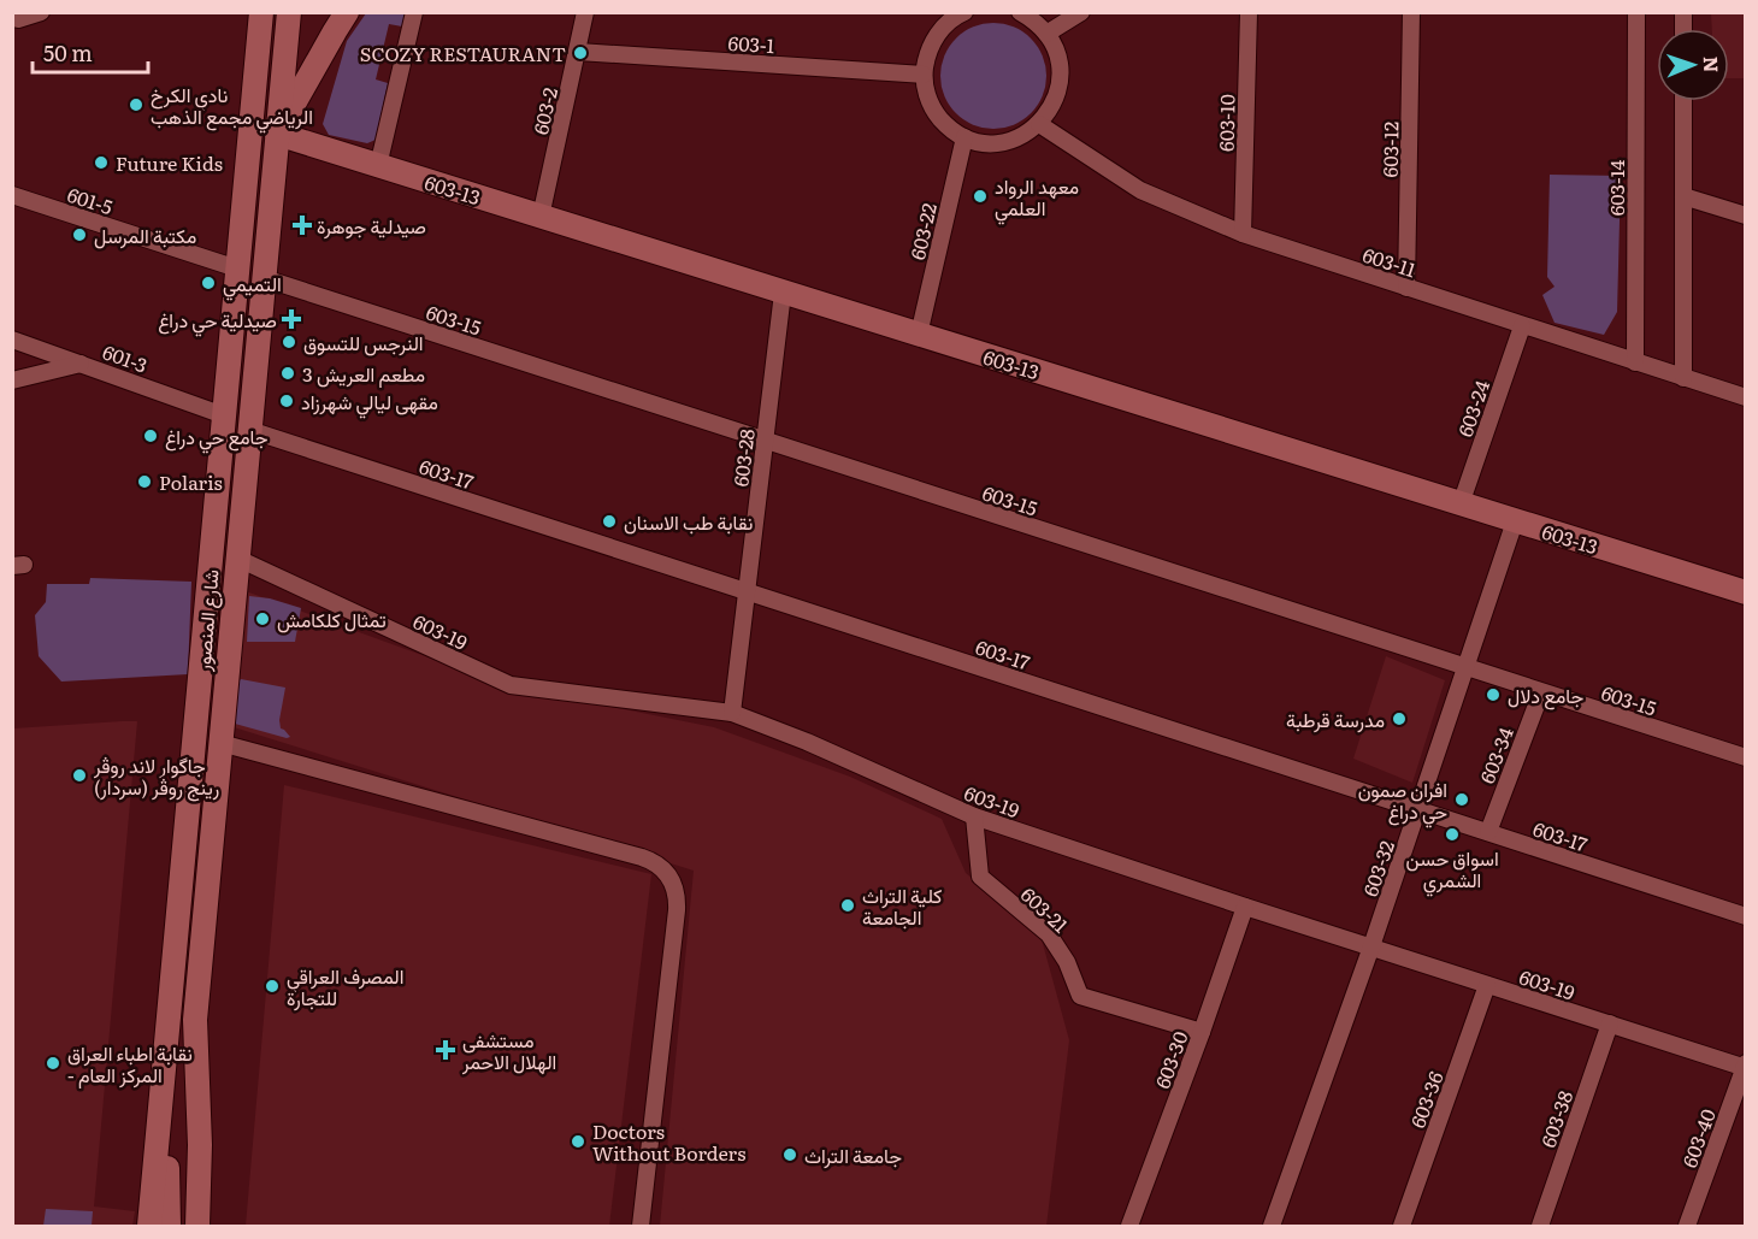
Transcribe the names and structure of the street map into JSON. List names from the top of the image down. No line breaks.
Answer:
{"streets":{"main road":["603-13","شارع المنصور"],"street":["603-1","603-2","603-10","603-12","603-14","601-5","603-22","603-11","603-15","601-3","603-24","603-28","603-17","603-19","603-34","603-32","603-21","603-30","603-36","603-38","603-40"]},"crossings":[["603-1","603-2"],["603-2","603-13"],["603-10","603-11"],["603-12","603-11"],["603-14","603-11"],["603-13","603-22"],["603-13","603-24"],["603-13","603-28"],["603-13","شارع المنصور"],["603-13","603-32"],["601-5","شارع المنصور"],["603-11","603-24"],["603-15","603-28"],["603-15","شارع المنصور"],["603-15","603-34"],["603-15","603-32"],["601-3","شارع المنصور"],["603-28","603-17"],["603-28","603-19"],["603-17","شارع المنصور"],["603-17","603-34"],["603-17","603-32"],["شارع المنصور","603-19"],["603-19","603-32"],["603-19","603-21"],["603-19","603-30"],["603-19","603-36"],["603-19","603-38"],["603-19","603-40"],["603-21","603-30"]],"places":{"other":["SCOZY RESTAURANT","نادي الكرخ الرياضي مجمع الذهب","Future Kids","معهد الرواد العلمي","مكتبة المرسل","التميمي","النرجس للتسوق","مطعم العريش 3","مقهى ليالي شهرزاد","جامع حي دراغ","Polaris","نقابة طب الاسنان","تمثال كلكامش","جامع دلال","مدرسة قرطبة","جاگوار لاند روڤر رينج روڤر (سردار)","افران صمون حي دراغ","اسواق حسن الشمري","كلية التراث الجامعة","المصرف العراقي للتجارة","نقابة اطباء العراق - المركز العام","Doctors Without Borders","جامعة التراث"],"health":["صيدلية جوهرة","صيدلية حي دراغ","مستشفى الهلال الاحمر"]},"scale_bar":"50 m","north":"right"}
